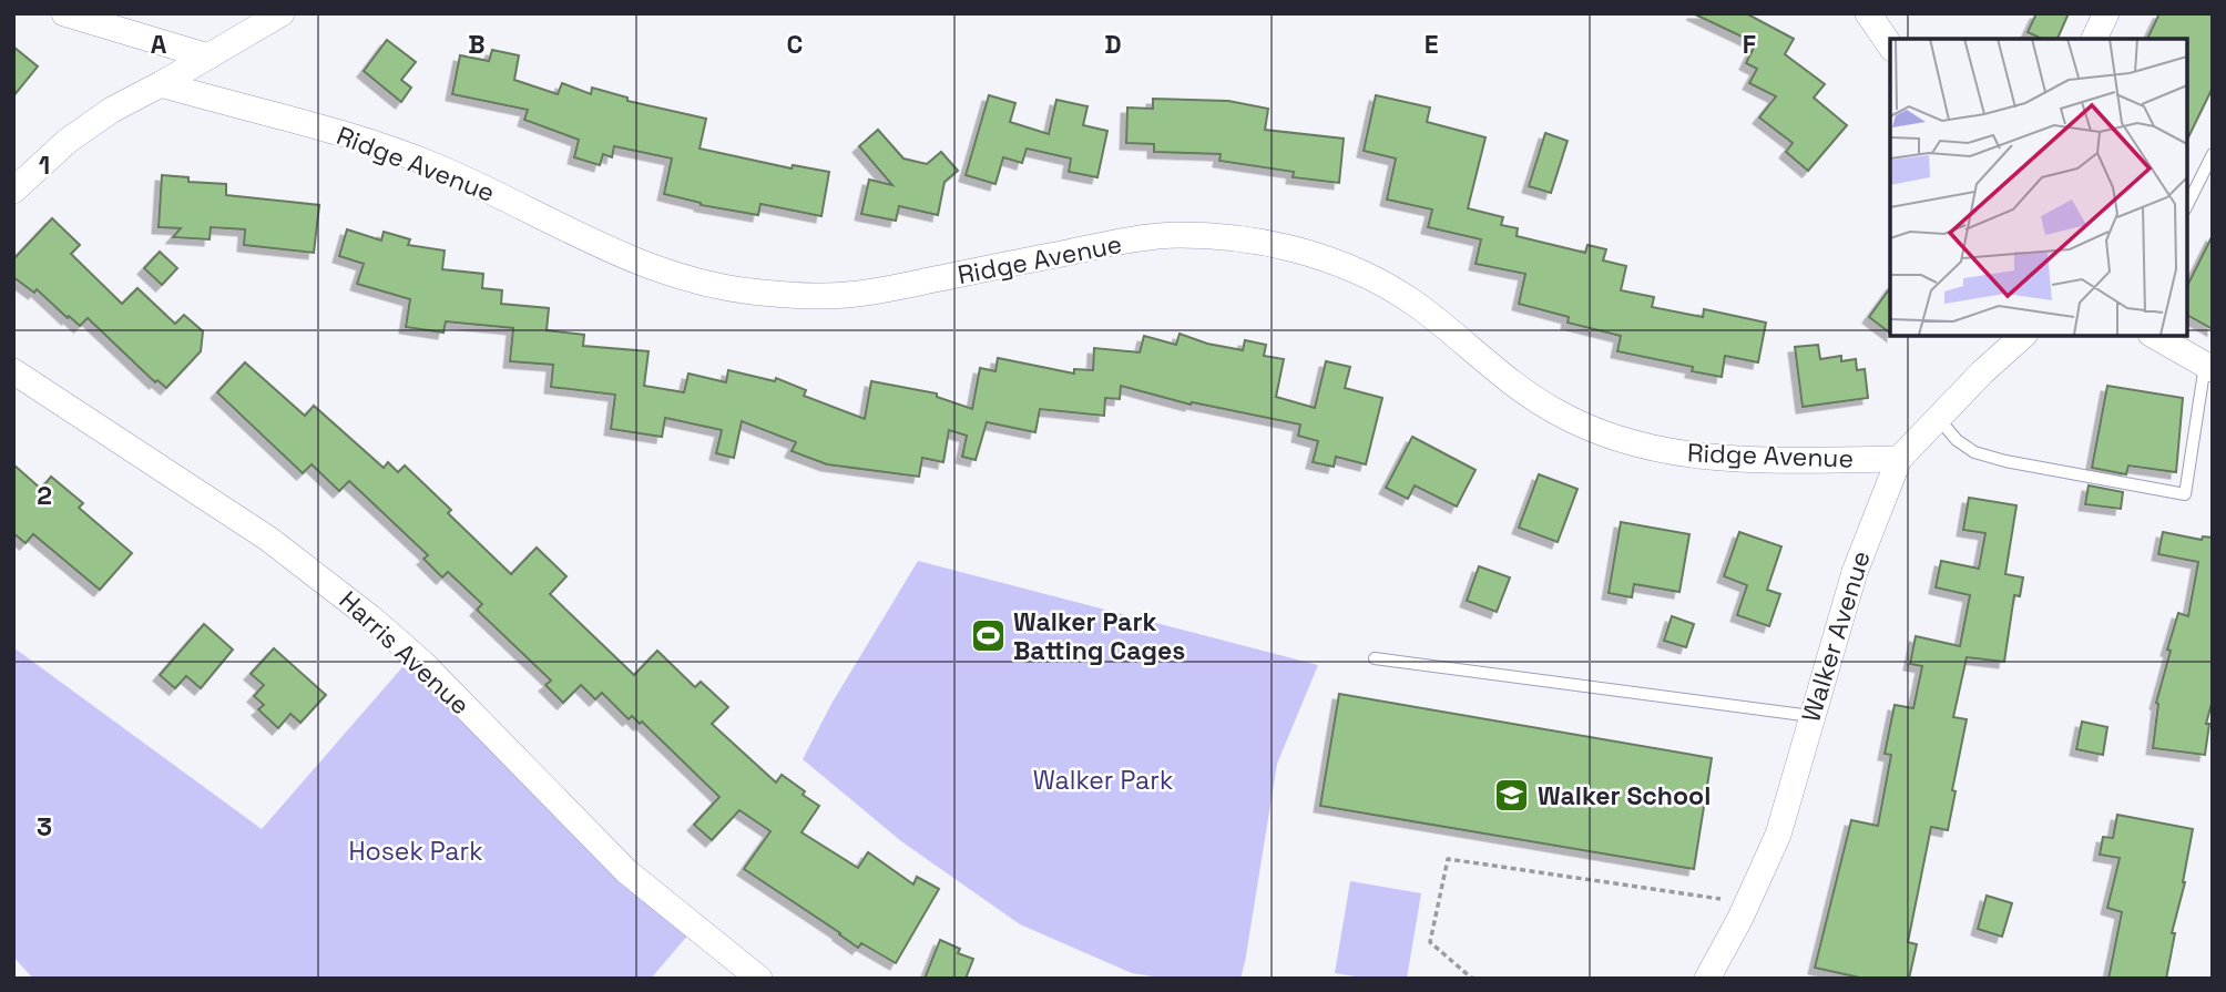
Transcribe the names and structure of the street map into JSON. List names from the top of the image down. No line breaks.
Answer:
{"streets":{"street":["Ridge Avenue","Walker Avenue","Harris Avenue"]},"crossings":[["Ridge Avenue","Walker Avenue"]],"parks":["Walker Park","Hosek Park"],"places":{"sports":["Walker Park Batting Cages"],"school or university":["Walker School"]},"grid":{"columns":["A","B","C","D","E","F"],"rows":["1","2","3"]}}
